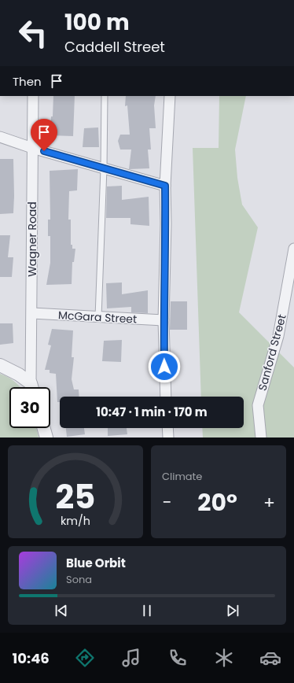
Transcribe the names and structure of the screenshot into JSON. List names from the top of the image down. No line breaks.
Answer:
{"streets":{"street":["Wagner Road","McGara Street","Sanford Street"]},"crossings":[["Wagner Road","McGara Street"]],"page":{"turn":["100 m","Caddell Street"],"then":"Then","limit":"30","trip":"10:47 · 1 min · 170 m","tile":"Climate","heat":["−","20°","+"],"song":["Blue Orbit","Sona"],"tabs":"10:46","gauge":["25","km/h"]}}
